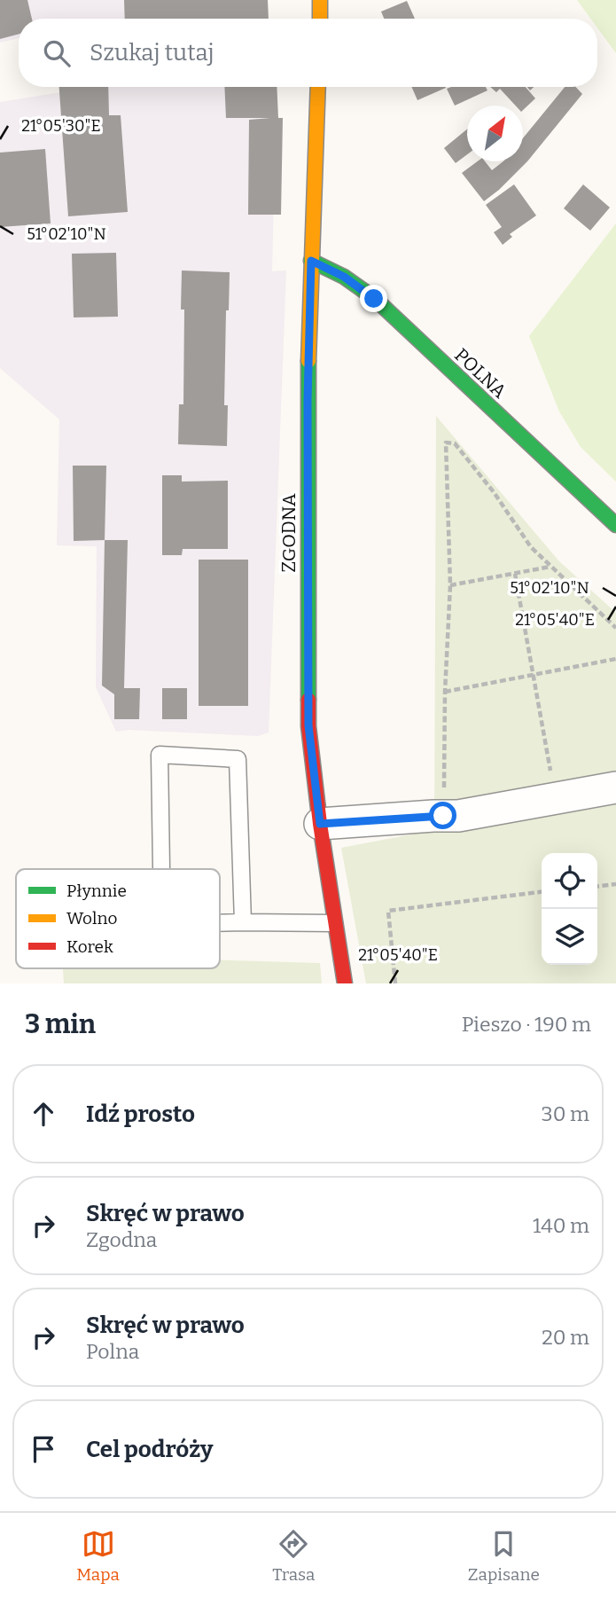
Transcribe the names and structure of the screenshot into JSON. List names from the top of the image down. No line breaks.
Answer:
{"streets":{"street":["POLNA","ZGODNA"]},"crossings":[["POLNA","ZGODNA"]],"legend":["Płynnie","Wolno","Korek"],"north":"top right","page":{"search":"Szukaj tutaj","heading":["3 min","Pieszo · 190 m"],"list":[["Idź prosto","30 m"],["Skręć w prawo","Zgodna","140 m"],["Skręć w prawo","Polna","20 m"],"Cel podróży"],"nav":["Mapa","Trasa","Zapisane"]},"coordinates":["21°05'30\"E","51°02'10\"N","21°05'40\"E"]}
